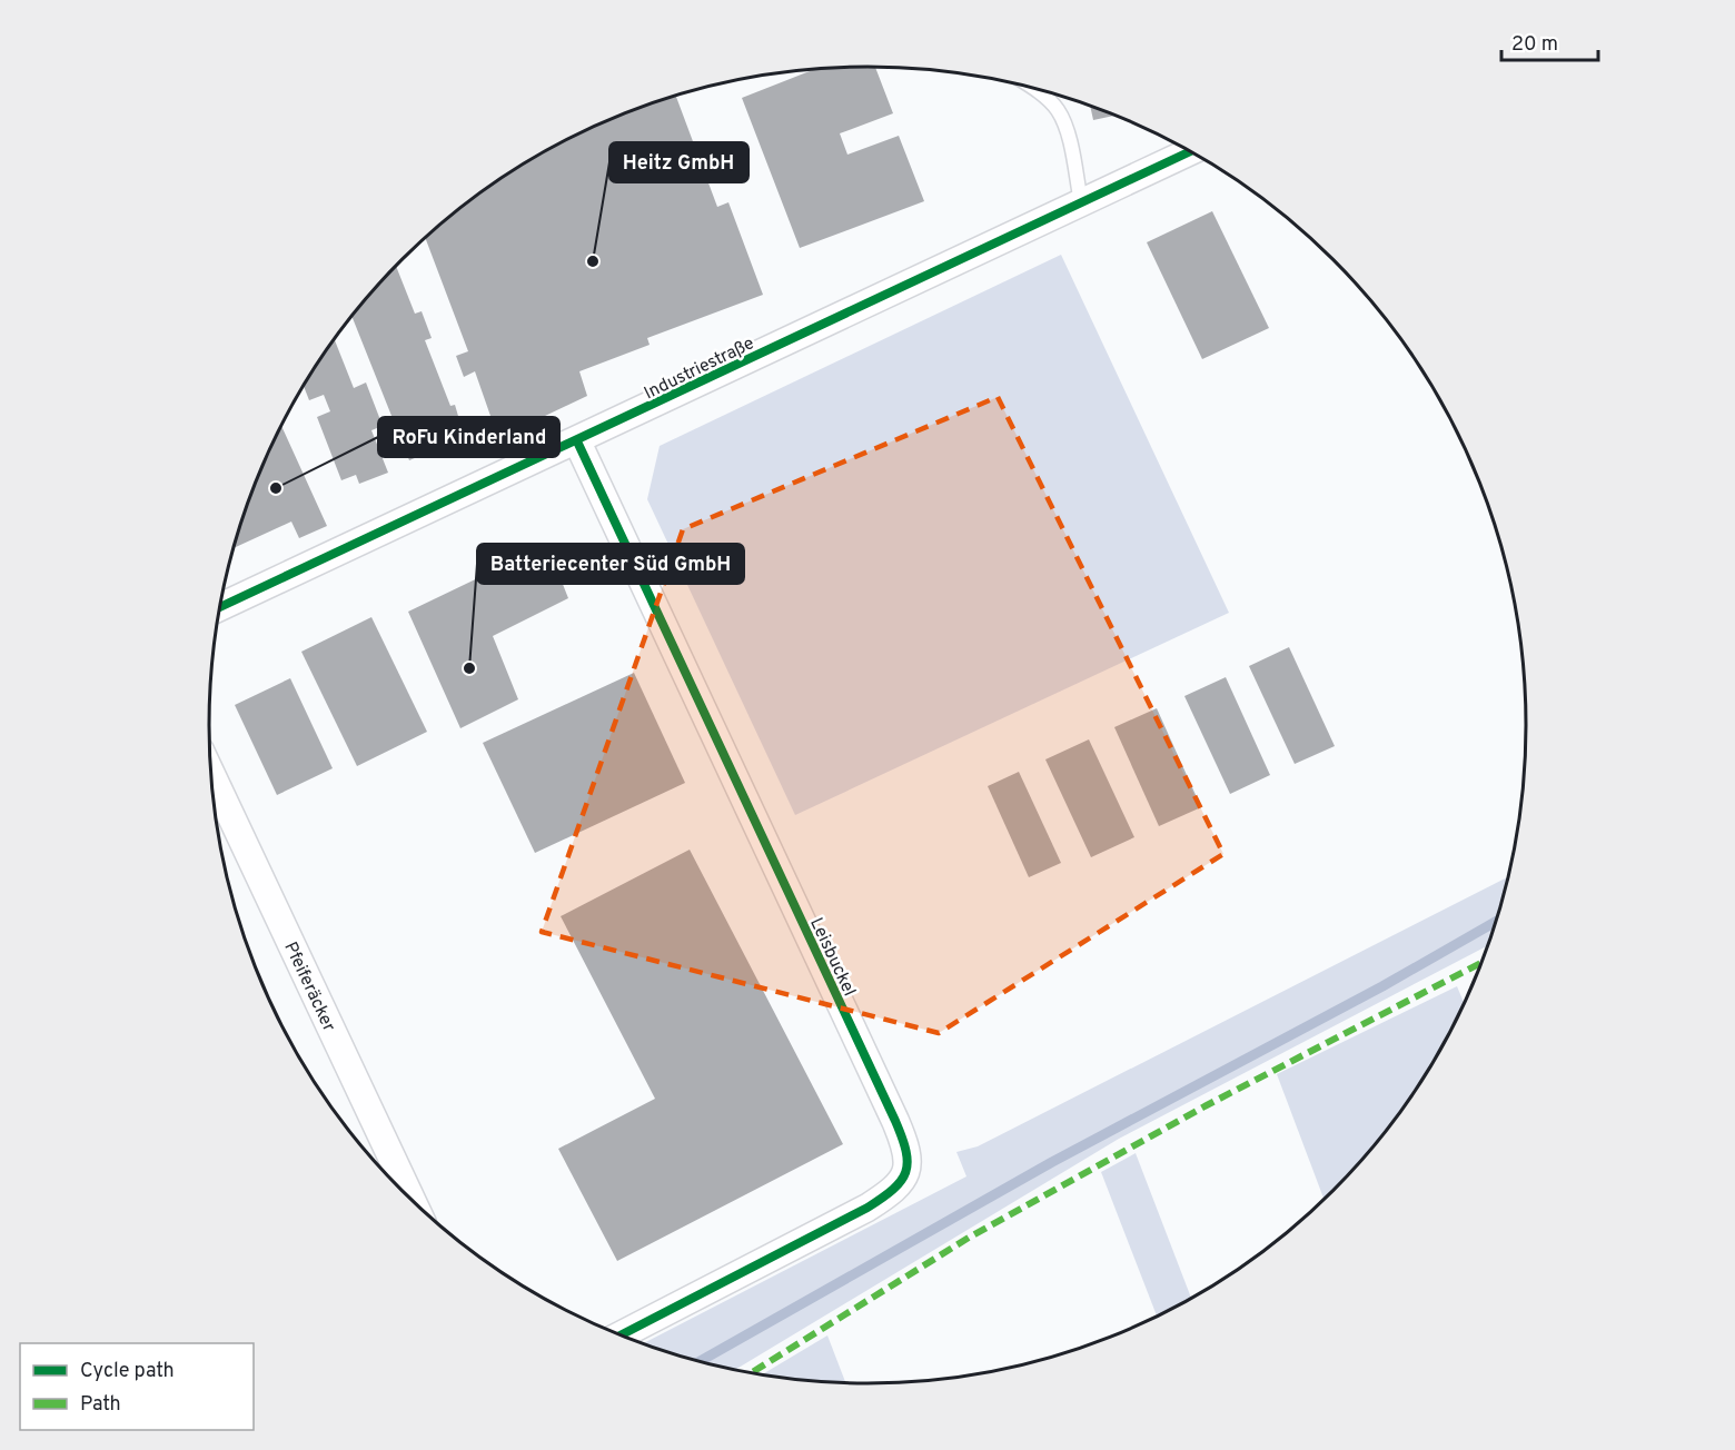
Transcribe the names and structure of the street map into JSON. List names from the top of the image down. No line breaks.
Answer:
{"streets":{"street":["Industriestraße","Leisbuckel","Pfeiferäcker"]},"crossings":[["Industriestraße","Leisbuckel"]],"places":["Heitz GmbH","RoFu Kinderland","Batteriecenter Süd GmbH"],"legend":["Cycle path","Path"],"scale_bar":"20 m"}
